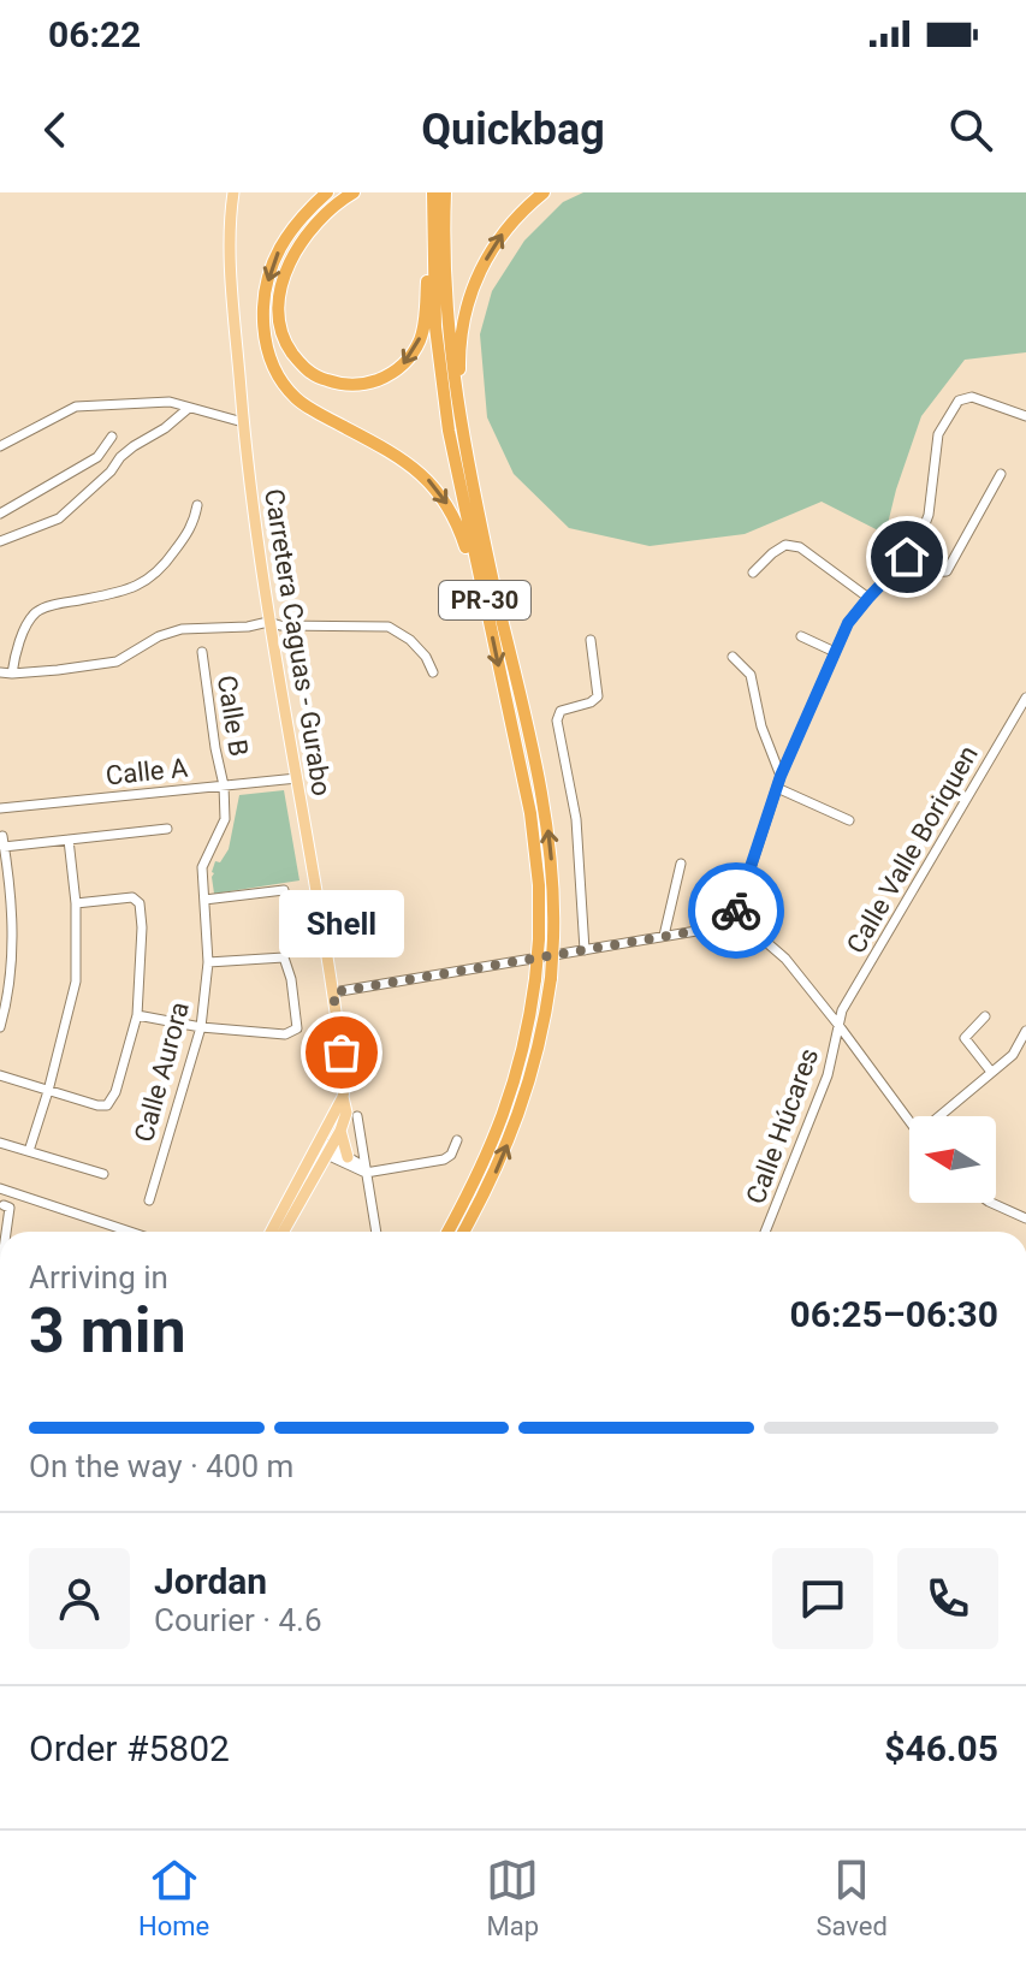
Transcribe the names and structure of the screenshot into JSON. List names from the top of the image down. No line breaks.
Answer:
{"streets":{"highway":["PR-30"],"main road":["Carretera Caguas - Gurabo"],"street":["Calle B","Calle A","Calle Valle Boriquen","Calle Aurora","Calle Húcares"]},"crossings":[["Carretera Caguas - Gurabo","Calle A"],["Calle B","Calle A"],["Calle B","Calle Aurora"],["Calle A","Calle Aurora"],["Calle Valle Boriquen","Calle Húcares"]],"places":["Shell"],"north":"left","page":{"status":"06:22","header":"Quickbag","bubble":"Shell","heading":["3 min","Arriving in","06:25–06:30"],"panel":["Jordan","Courier · 4.6","Order #5802","$46.05"],"bar":"On the way · 400 m","tabs":["Home","Map","Saved"]}}
